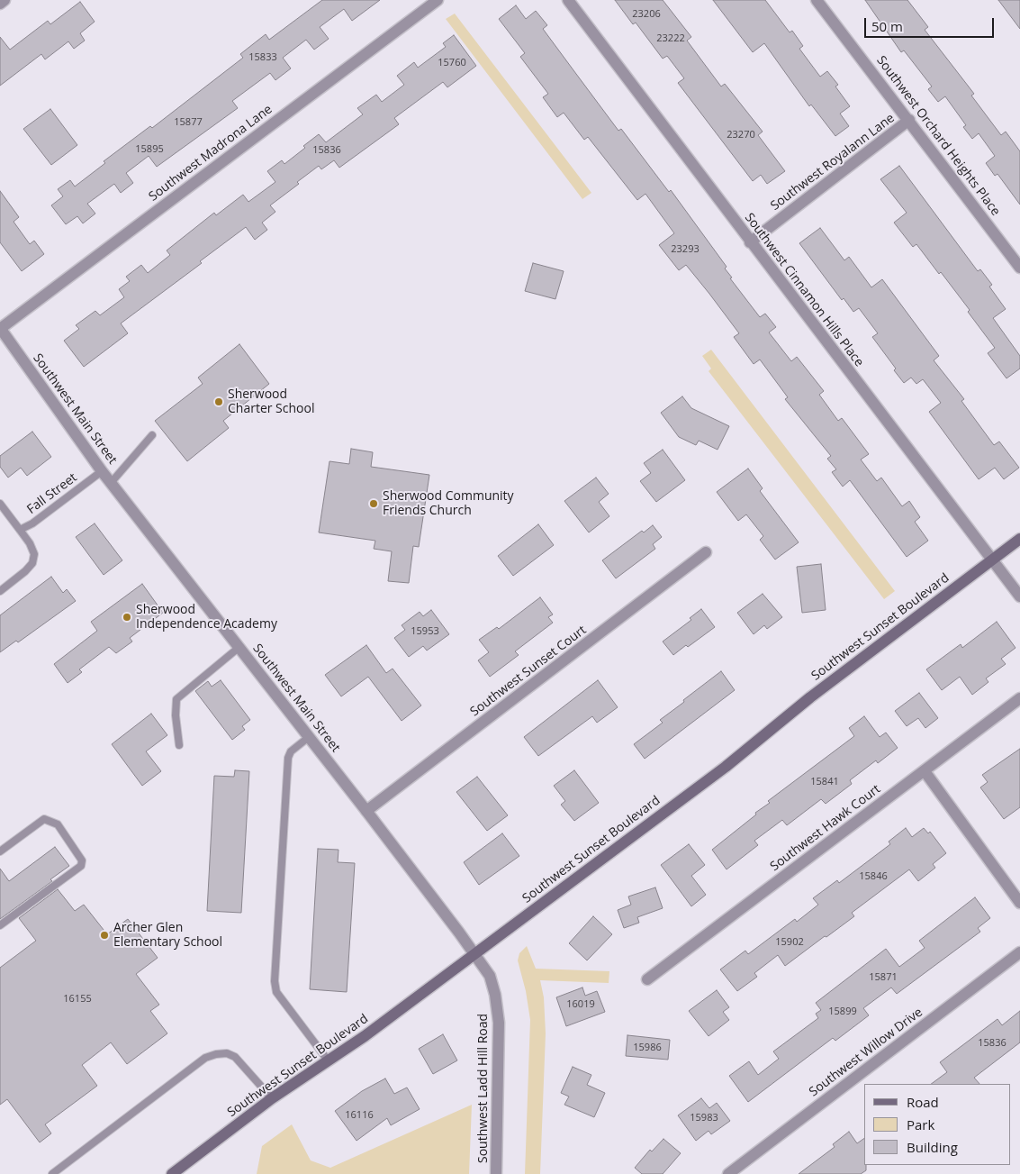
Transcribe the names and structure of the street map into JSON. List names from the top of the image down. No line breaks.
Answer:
{"streets":{"main road":["Southwest Sunset Boulevard"],"street":["Southwest Orchard Heights Place","Southwest Madrona Lane","Southwest Royalann Lane","Southwest Cinnamon Hills Place","Southwest Main Street","Southwest Sunset Court","Southwest Hawk Court","Southwest Willow Drive","Southwest Ladd Hill Road"],"lane":["Fall Street"]},"crossings":[["Southwest Orchard Heights Place","Southwest Royalann Lane"],["Southwest Madrona Lane","Southwest Main Street"],["Southwest Royalann Lane","Southwest Cinnamon Hills Place"],["Southwest Cinnamon Hills Place","Southwest Sunset Boulevard"],["Southwest Main Street","Fall Street"],["Southwest Main Street","Southwest Sunset Boulevard"],["Southwest Main Street","Southwest Sunset Court"],["Southwest Main Street","Southwest Ladd Hill Road"],["Southwest Sunset Boulevard","Southwest Ladd Hill Road"]],"places":["Sherwood Charter School","Sherwood Community Friends Church","Sherwood Independence Academy","Archer Glen Elementary School"],"house_numbers":["23206","23222","15833","15760","15877","23270","15895","15836","23293","15953","15841","15846","15902","15871","16155","16019","15899","15836","15986","16116","15983"],"legend":["Road","Park","Building"],"scale_bar":"50 m"}
